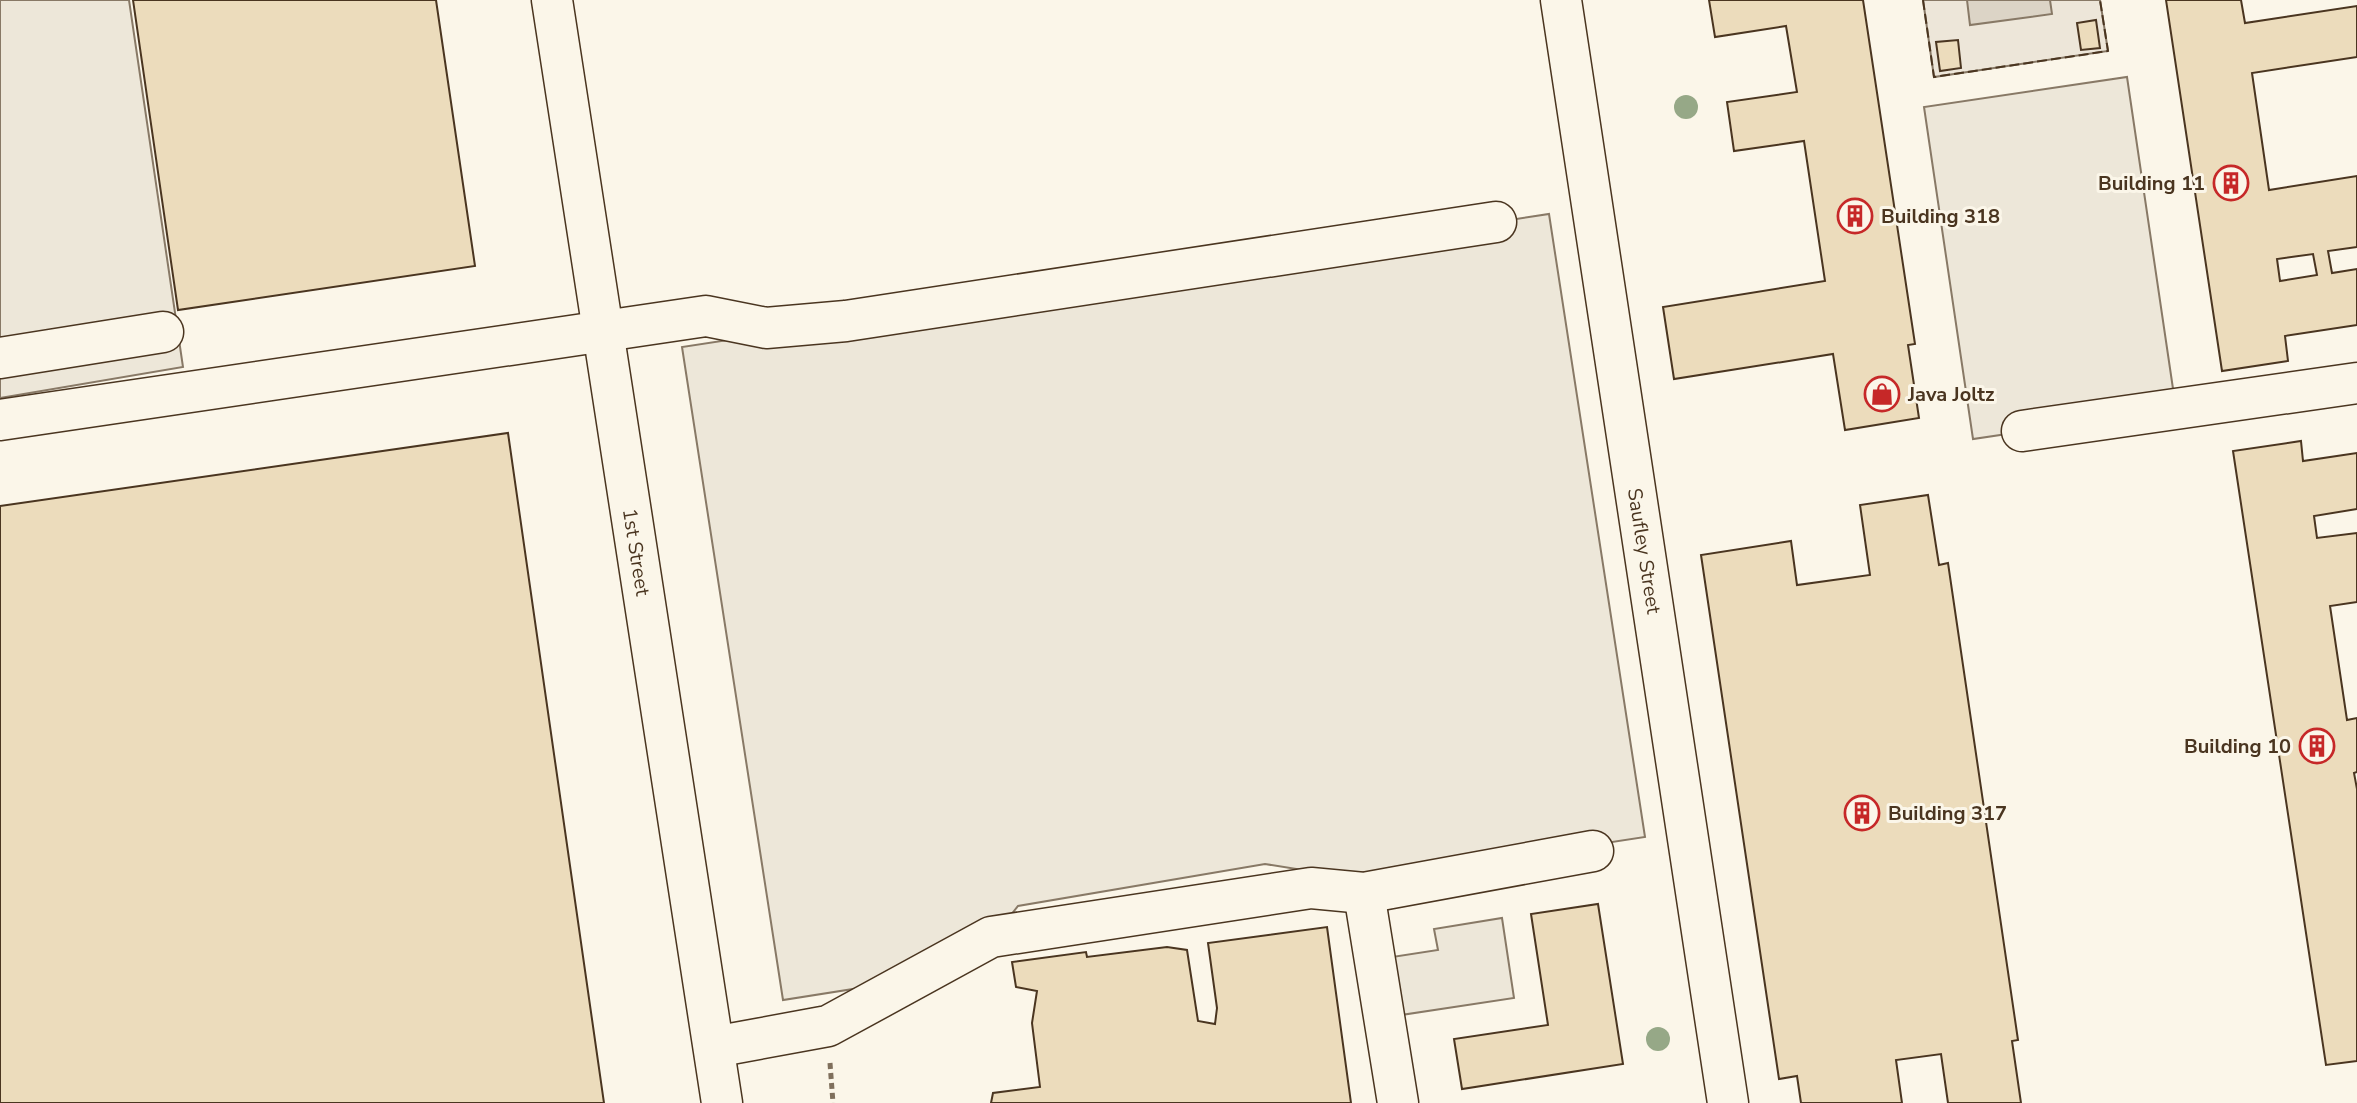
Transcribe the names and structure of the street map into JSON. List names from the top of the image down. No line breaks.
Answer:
{"streets":{"street":["Saufley Street","1st Street"]},"places":{"building":["Building 11","Building 318","Building 10","Building 317"],"shop":["Java Joltz"]}}
